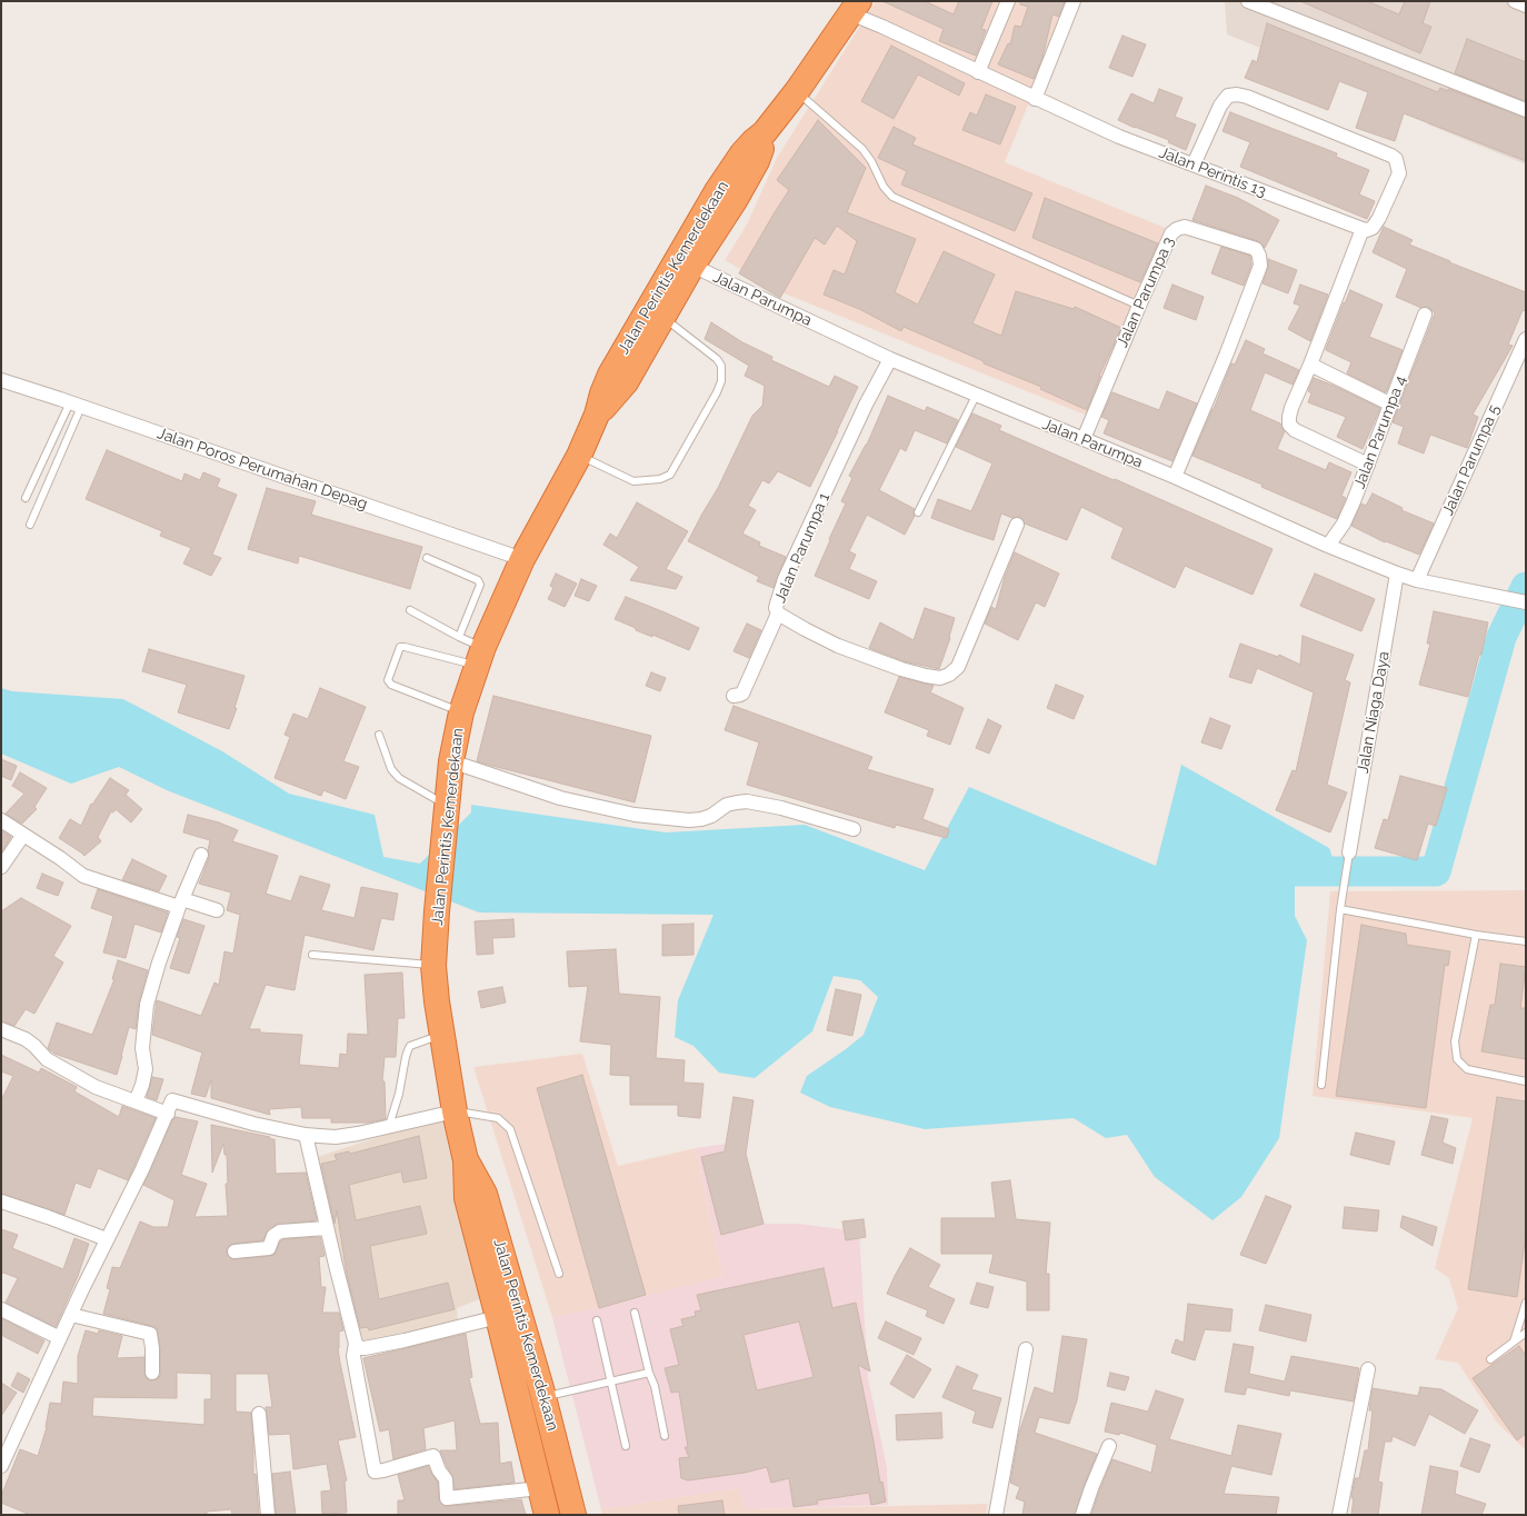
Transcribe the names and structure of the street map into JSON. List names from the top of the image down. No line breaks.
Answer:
{"streets":{"highway":["Jalan Perintis Kemerdekaan"],"street":["Jalan Perintis 13","Jalan Parumpa 3","Jalan Parumpa","Jalan Parumpa 4","Jalan Parumpa 5","Jalan Poros Perumahan Depag","Jalan Parumpa 1","Jalan Niaga Daya"]},"crossings":[["Jalan Perintis 13","Jalan Perintis Kemerdekaan"],["Jalan Perintis Kemerdekaan","Jalan Parumpa"],["Jalan Perintis Kemerdekaan","Jalan Poros Perumahan Depag"],["Jalan Parumpa 3","Jalan Parumpa"],["Jalan Parumpa","Jalan Parumpa 4"],["Jalan Parumpa","Jalan Parumpa 5"],["Jalan Parumpa","Jalan Parumpa 1"],["Jalan Parumpa","Jalan Niaga Daya"]]}
